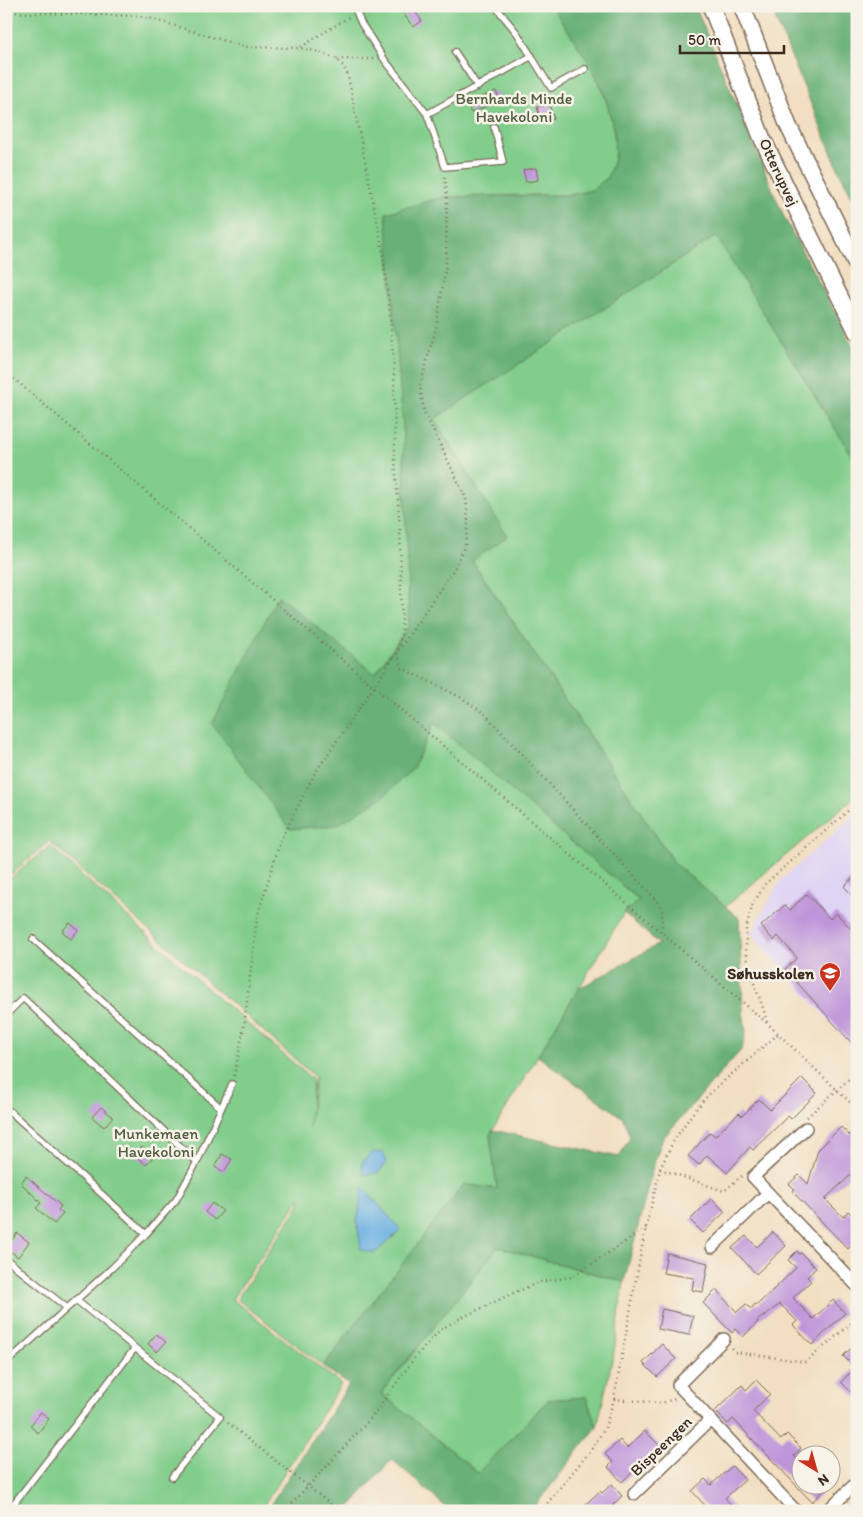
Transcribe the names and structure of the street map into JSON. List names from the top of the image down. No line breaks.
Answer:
{"streets":{"main road":["Otterupvej"],"street":["Bispeengen"]},"parks":["Bernhards Minde Havekoloni","Munkemaen Havekoloni"],"places":{"school or university":["Søhusskolen"]},"scale_bar":"50 m","north":"bottom right"}
